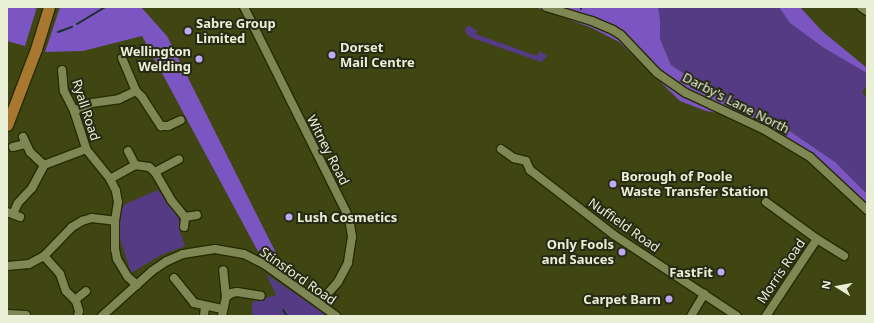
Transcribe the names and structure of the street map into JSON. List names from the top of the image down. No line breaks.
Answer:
{"streets":{"street":["Darby's Lane North","Ryall Road","Witney Road","Nuffield Road","Morris Road","Stinsford Road"]},"crossings":[["Ryall Road","Stinsford Road"],["Witney Road","Stinsford Road"]],"places":["Sabre Group Limited","Dorset Mail Centre","Wellington Welding","Borough of Poole Waste Transfer Station","Lush Cosmetics","Only Fools and Sauces","FastFit","Carpet Barn"],"north":"left"}
